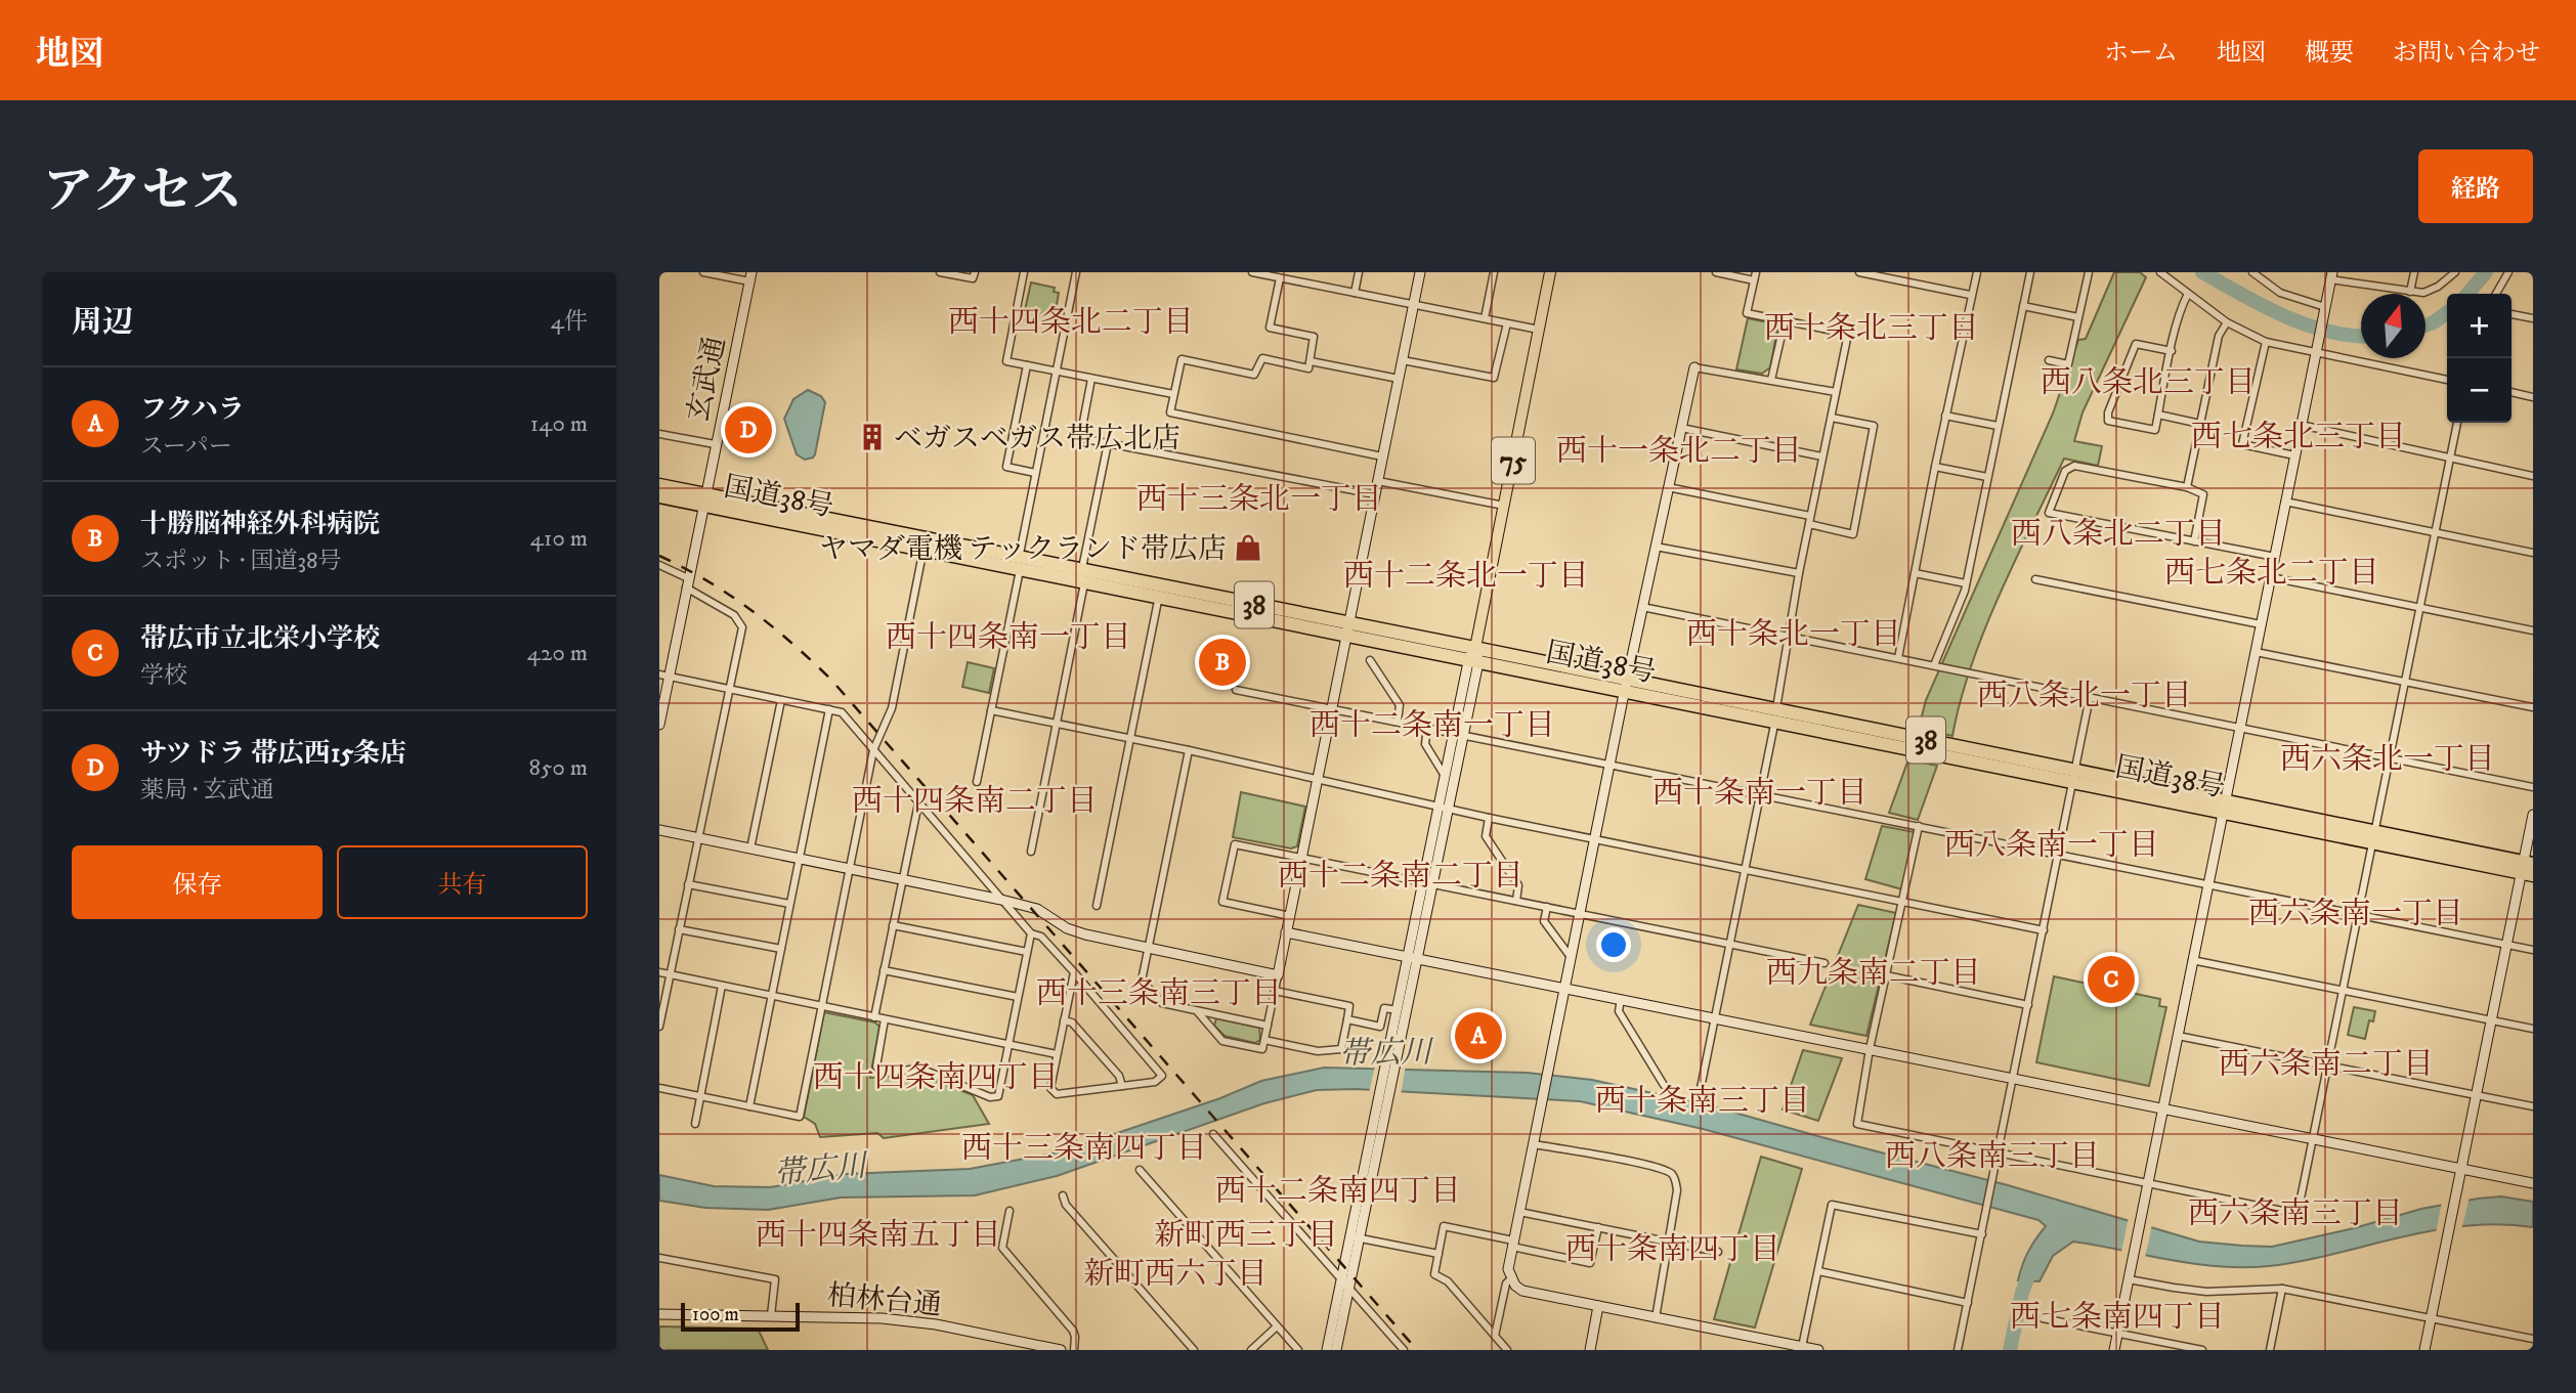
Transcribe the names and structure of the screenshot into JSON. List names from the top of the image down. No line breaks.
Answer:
{"streets":{"highway":["国道38号","38"],"main road":["75"],"street":["玄武通","柏林台通"]},"crossings":[["玄武通","国道38号"],["75","国道38号"]],"districts":["西十四条北二丁目","西十条北三丁目","西八条北三丁目","西七条北三丁目","西十一条北二丁目","西十三条北一丁目","西八条北二丁目","西七条北二丁目","西十二条北一丁目","西十条北一丁目","西十四条南一丁目","西八条北一丁目","西十二条南一丁目","西六条北一丁目","西十条南一丁目","西十四条南二丁目","西八条南一丁目","西十二条南二丁目","西六条南一丁目","西九条南二丁目","西十三条南三丁目","西六条南二丁目","西十四条南四丁目","西十条南三丁目","西十三条南四丁目","西八条南三丁目","西十二条南四丁目","西六条南三丁目","西十四条南五丁目","新町西三丁目","西十条南四丁目","新町西六丁目","西七条南四丁目"],"water":["帯広川"],"places":{"building":["ベガスベガス帯広北店"],"shop":["ヤマダ電機 テックランド帯広店"]},"scale_bar":"100 m","north":"top","page":{"header":"地図","nav":["ホーム","地図","概要","お問い合わせ"],"title":"アクセス","buttons":["経路",["保存","共有"]],"heading":["周辺","4件"],"map_buttons":["+","−"],"list":[{"mark":"A","name":"フクハラ","note":"スーパー","value":"140 m"},{"mark":"B","name":"十勝脳神経外科病院","note":"スポット · 国道38号","value":"410 m"},{"mark":"C","name":"帯広市立北栄小学校","note":"学校","value":"420 m"},{"mark":"D","name":"サツドラ 帯広西15条店","note":"薬局 · 玄武通","value":"850 m"}],"pins":["D","B","C","A"],"scale":"100 m"}}
